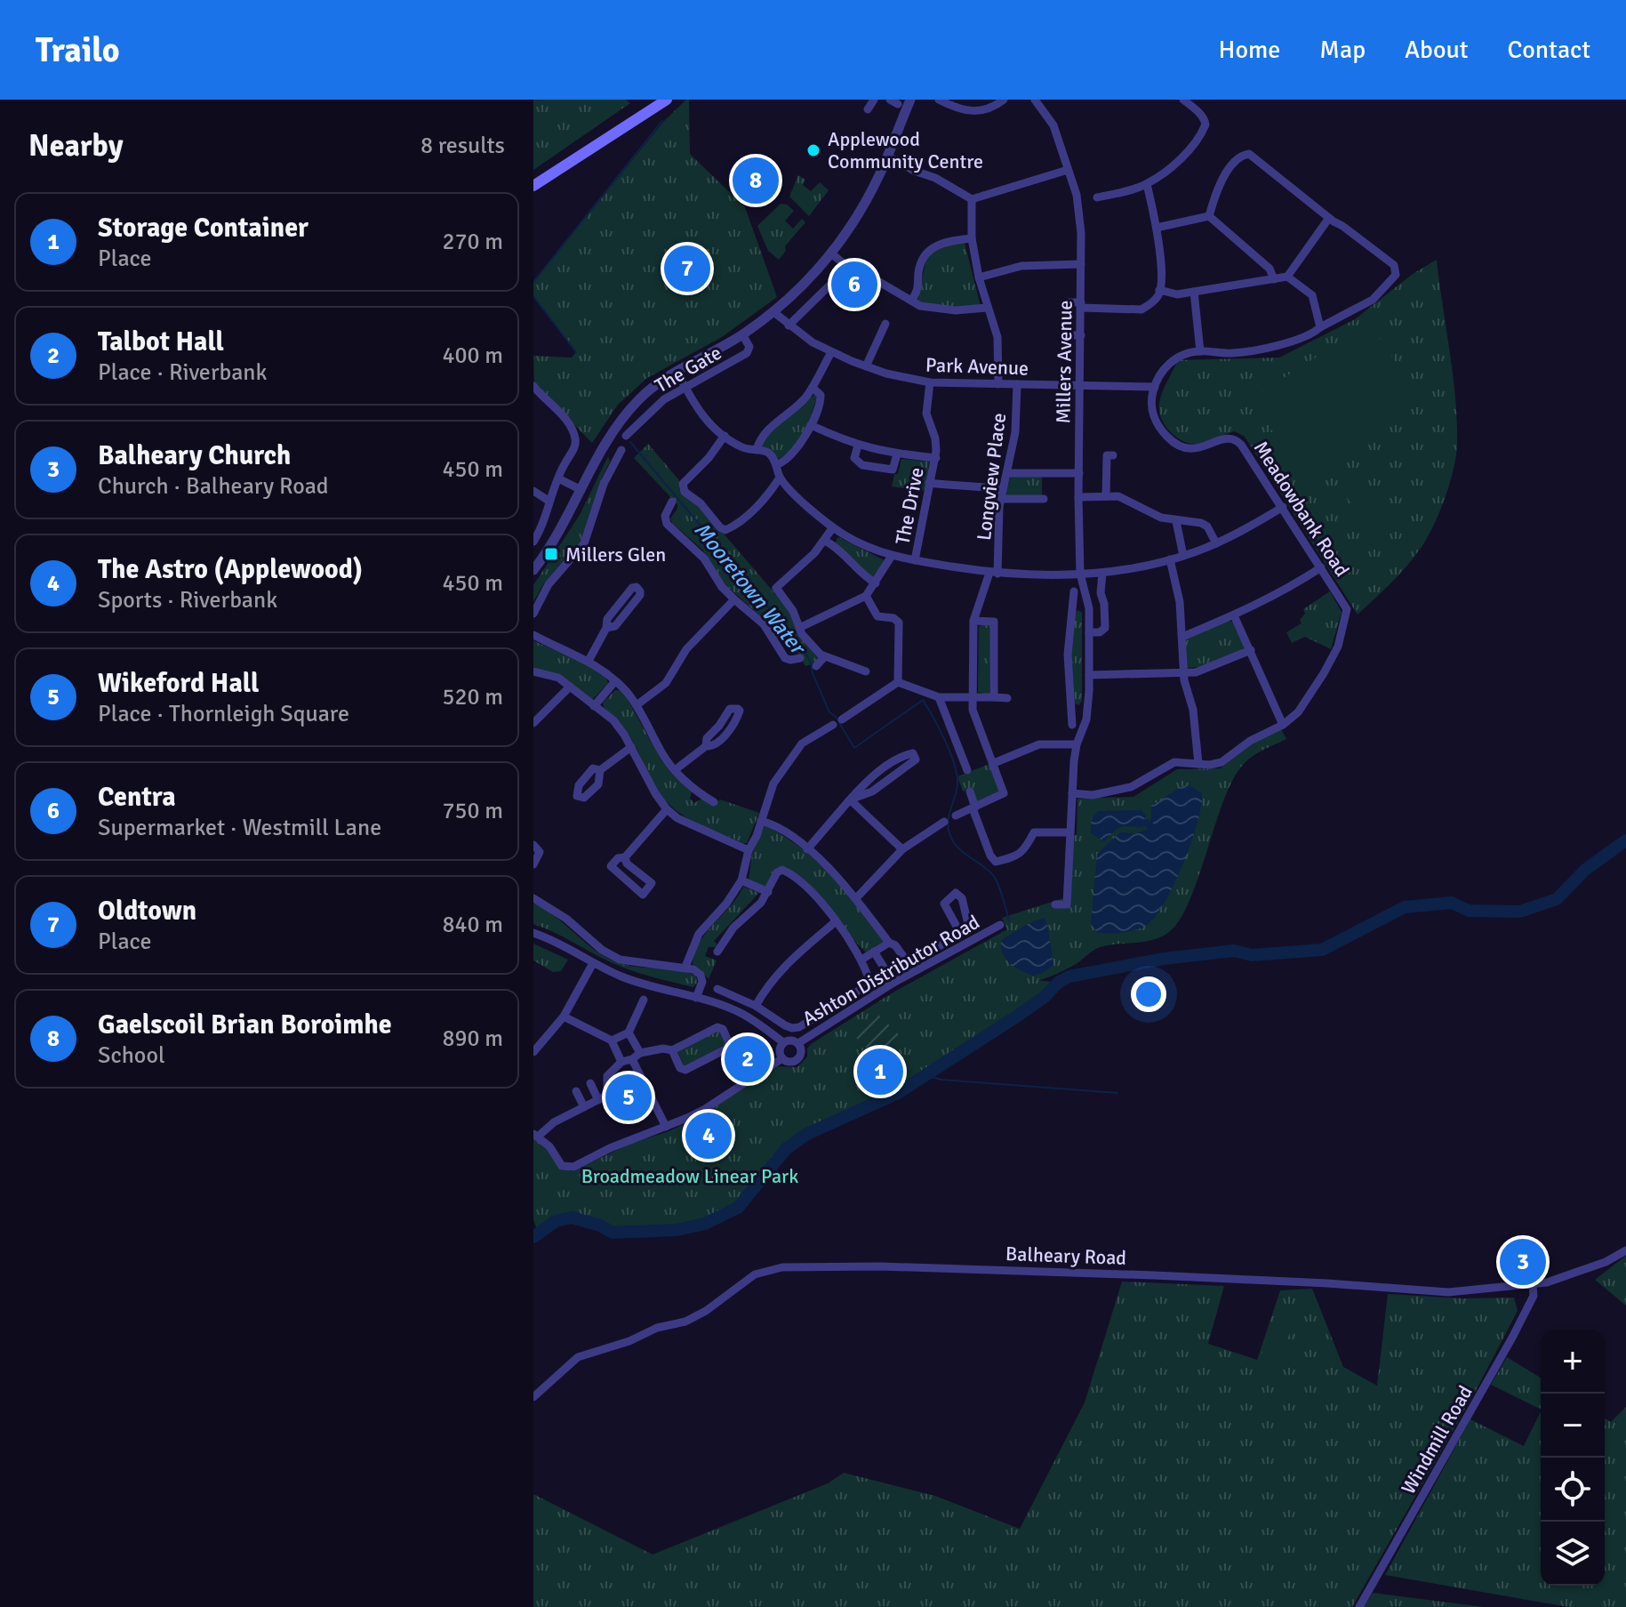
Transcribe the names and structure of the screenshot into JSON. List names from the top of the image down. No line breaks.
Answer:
{"streets":{"street":["Millers Avenue","Park Avenue","The Gate","Longview Place","The Drive","Meadowbank Road","Ashton Distributor Road","Balheary Road","Windmill Road"]},"crossings":[["Millers Avenue","Park Avenue"],["Park Avenue","Longview Place"],["Park Avenue","Meadowbank Road"],["Balheary Road","Windmill Road"]],"water":["Mooretown Water"],"parks":["Broadmeadow Linear Park"],"places":{"other":["Applewood Community Centre"],"transit":["Millers Glen"]},"page":{"header":"Trailo","nav":["Home","Map","About","Contact"],"heading":["Nearby","8 results"],"pins":["8","7","6","2","1","5","4","3"],"list":[{"mark":"1","name":"Storage Container","note":"Place","value":"270 m"},{"mark":"2","name":"Talbot Hall","note":"Place · Riverbank","value":"400 m"},{"mark":"3","name":"Balheary Church","note":"Church · Balheary Road","value":"450 m"},{"mark":"4","name":"The Astro (Applewood)","note":"Sports · Riverbank","value":"450 m"},{"mark":"5","name":"Wikeford Hall","note":"Place · Thornleigh Square","value":"520 m"},{"mark":"6","name":"Centra","note":"Supermarket · Westmill Lane","value":"750 m"},{"mark":"7","name":"Oldtown","note":"Place","value":"840 m"},{"mark":"8","name":"Gaelscoil Brian Boroimhe","note":"School","value":"890 m"}],"map_buttons":["+","−"]}}
